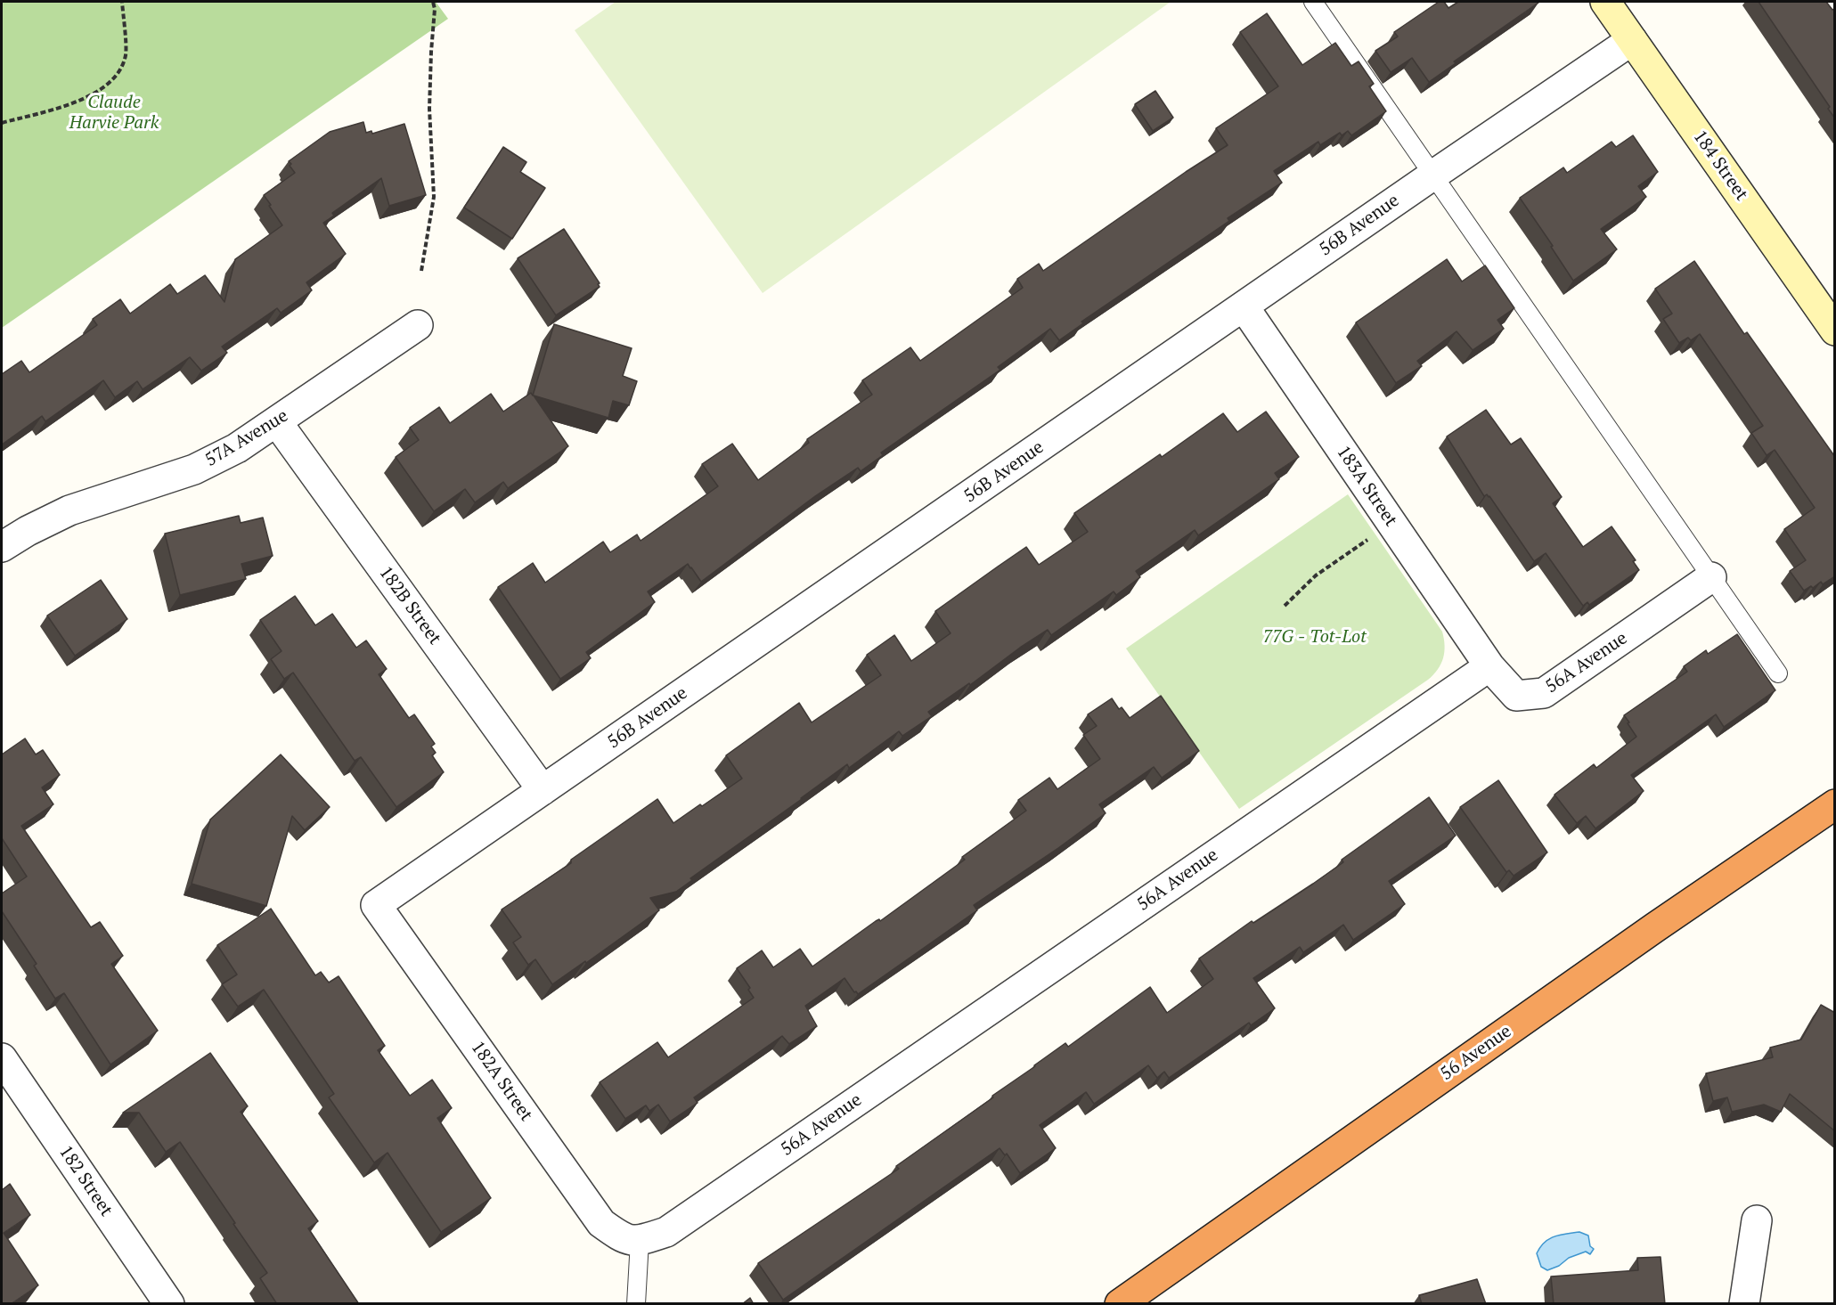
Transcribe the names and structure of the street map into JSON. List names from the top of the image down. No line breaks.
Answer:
{"streets":{"highway":["56 Avenue"],"main road":["184 Street"],"street":["56B Avenue","57A Avenue","183A Street","182B Street","56A Avenue","182A Street","182 Street"]},"crossings":[["184 Street","56B Avenue"],["56B Avenue","183A Street"],["56B Avenue","182B Street"],["56B Avenue","182A Street"],["57A Avenue","182B Street"],["183A Street","56A Avenue"],["56A Avenue","182A Street"]],"parks":["Claude Harvie Park","77G - Tot-Lot"]}
